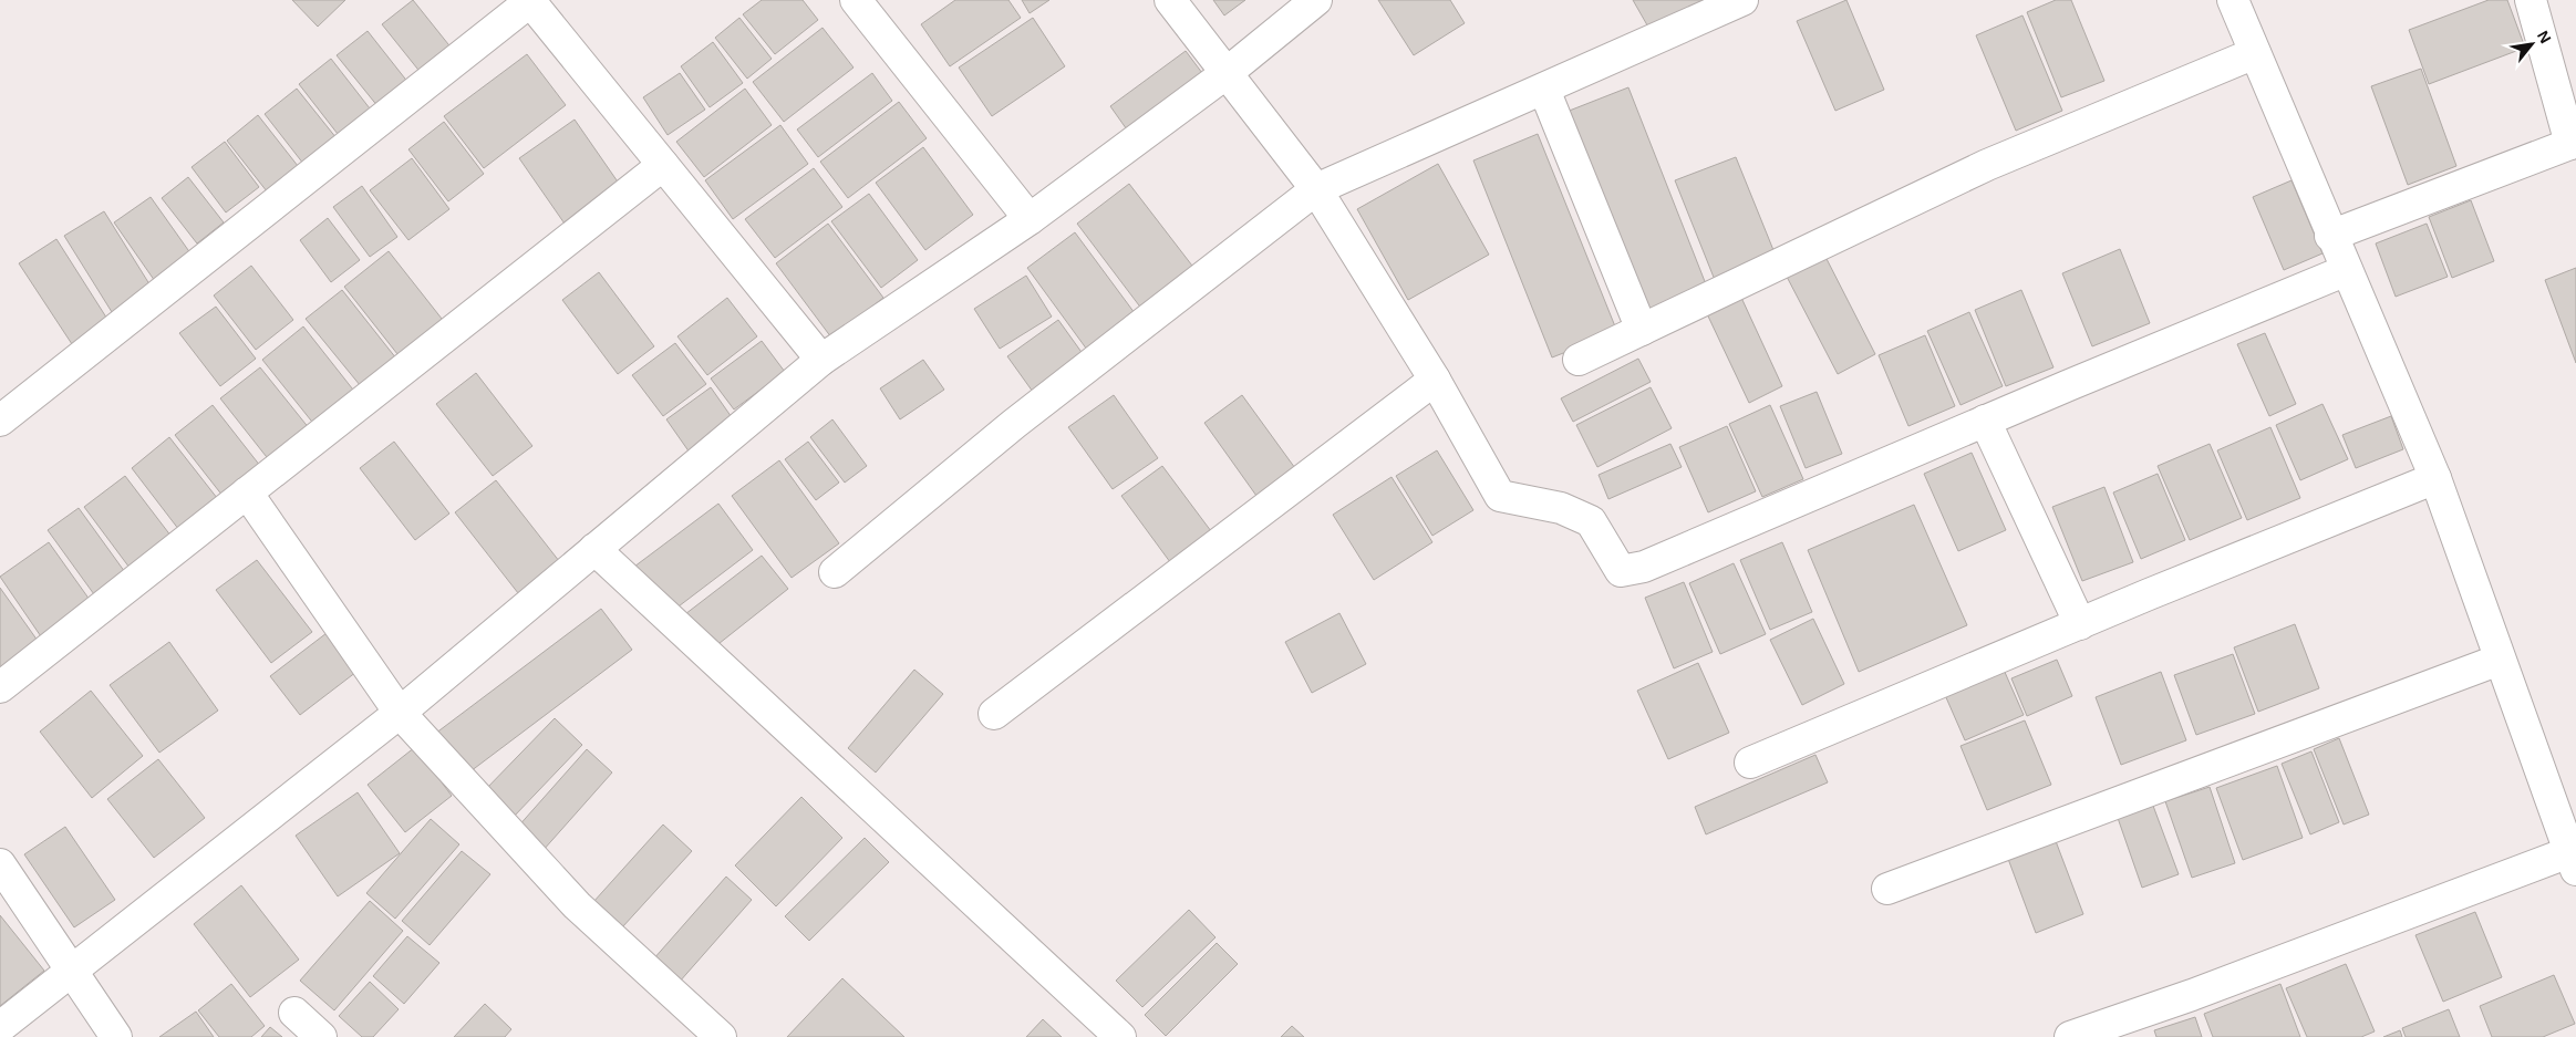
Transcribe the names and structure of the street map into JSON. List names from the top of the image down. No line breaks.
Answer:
{"north":"top right"}
